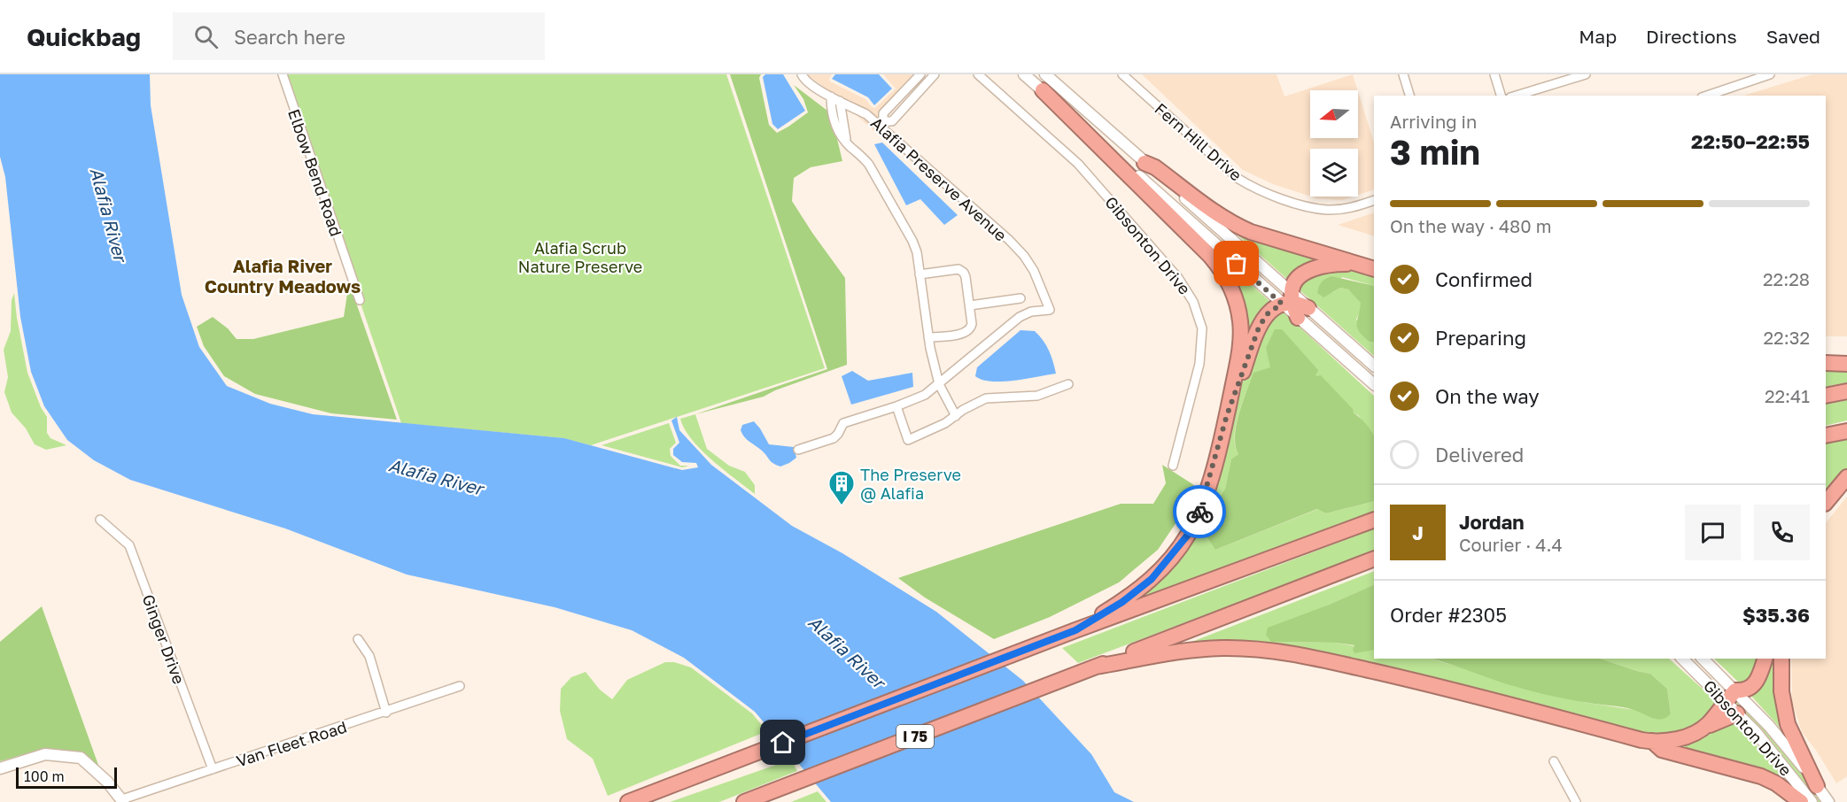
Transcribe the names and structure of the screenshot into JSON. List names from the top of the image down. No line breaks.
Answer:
{"streets":{"highway":["I 75"],"main road":["Gibsonton Drive"],"street":["Fern Hill Drive","Elbow Bend Road","Alafia Preserve Avenue","Ginger Drive","Van Fleet Road"]},"crossings":[["Ginger Drive","Van Fleet Road"]],"districts":["Alafia River Country Meadows"],"water":["Alafia River"],"parks":["Alafia Scrub Nature Preserve"],"places":{"building":["The Preserve @ Alafia"]},"scale_bar":"100 m","north":"left","page":{"header":"Quickbag","search":"Search here","nav":["Map","Directions","Saved"],"heading":["3 min","Arriving in","22:50–22:55"],"panel":["Jordan","Courier · 4.4","Order #2305","$35.36"],"bar":"On the way · 480 m","list":[["Confirmed","22:28"],["Preparing","22:32"],["On the way","22:41"],"Delivered"],"round":"J","scale":"100 m"}}
